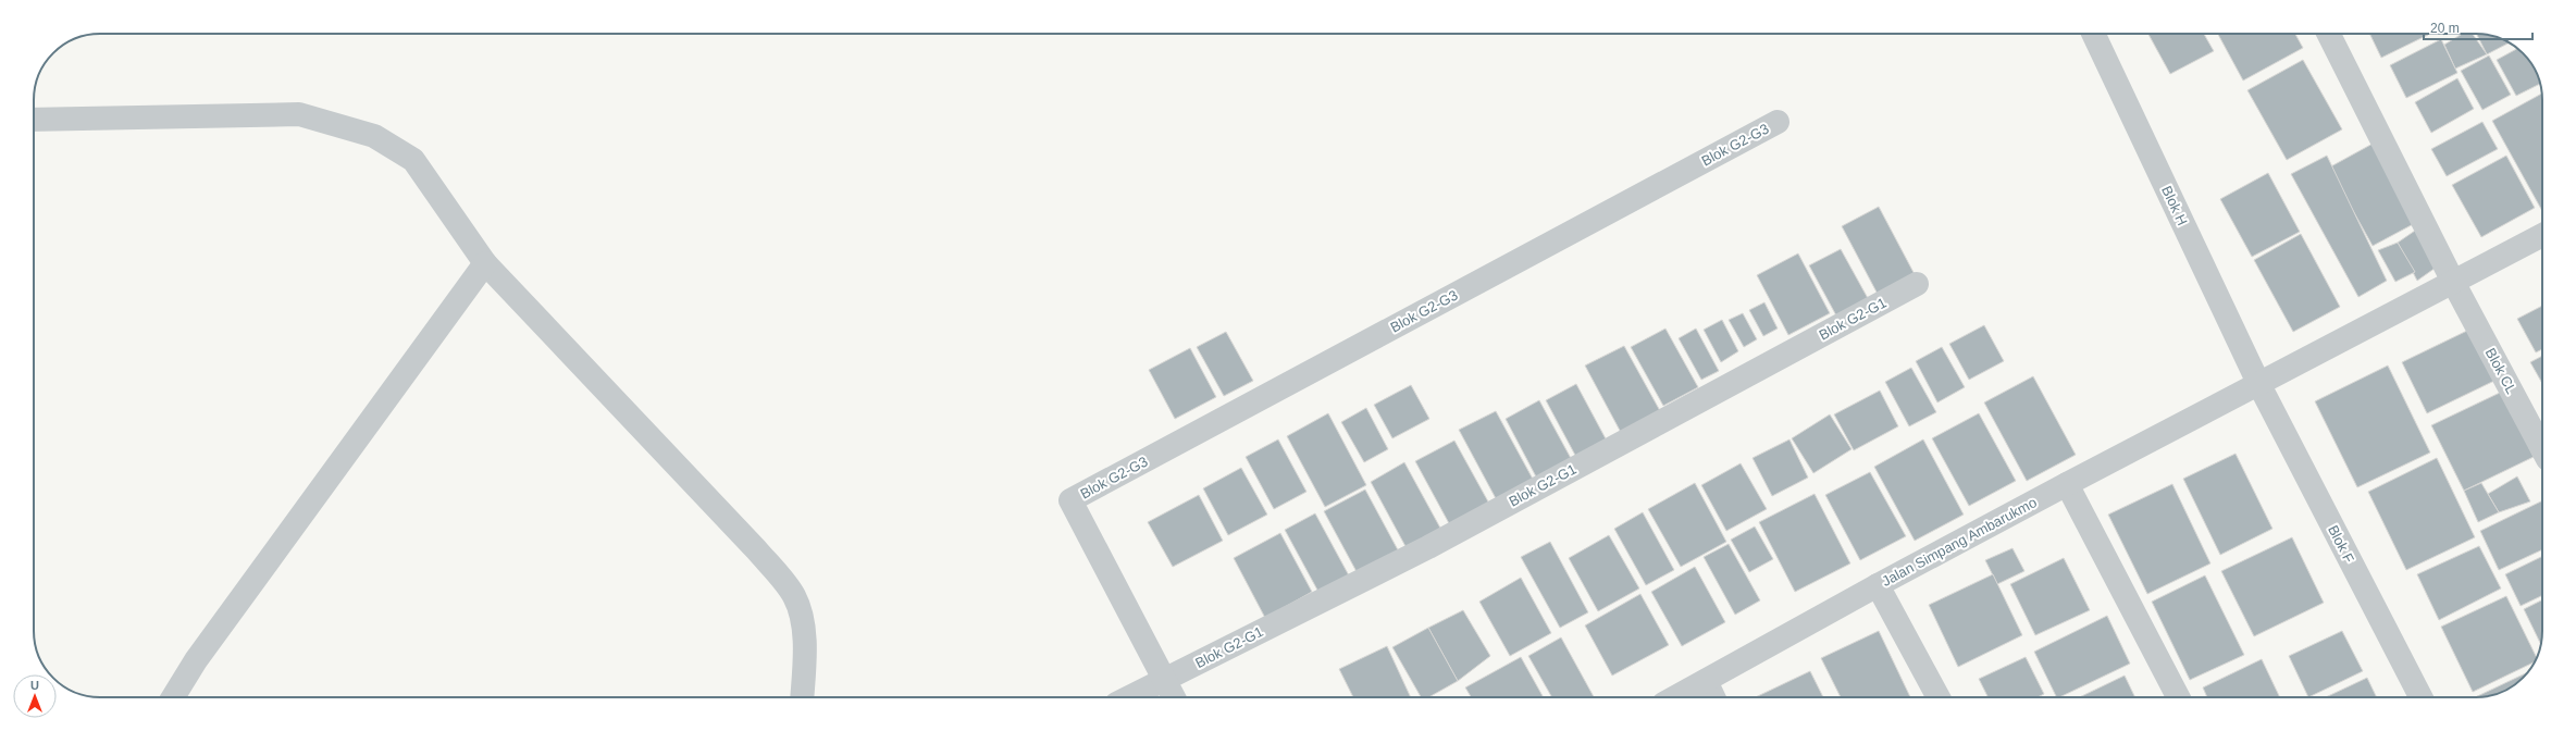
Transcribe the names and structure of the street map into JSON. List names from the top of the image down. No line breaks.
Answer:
{"streets":{"street":["Blok G2-G3","Blok H","Blok G2-G1","Blok CL","Jalan Simpang Ambarukmo","Blok F"]},"crossings":[["Blok G2-G3","Blok G2-G1"],["Blok H","Jalan Simpang Ambarukmo"],["Blok H","Blok F"],["Blok CL","Jalan Simpang Ambarukmo"],["Jalan Simpang Ambarukmo","Blok F"]],"scale_bar":"20 m","north":"top"}
